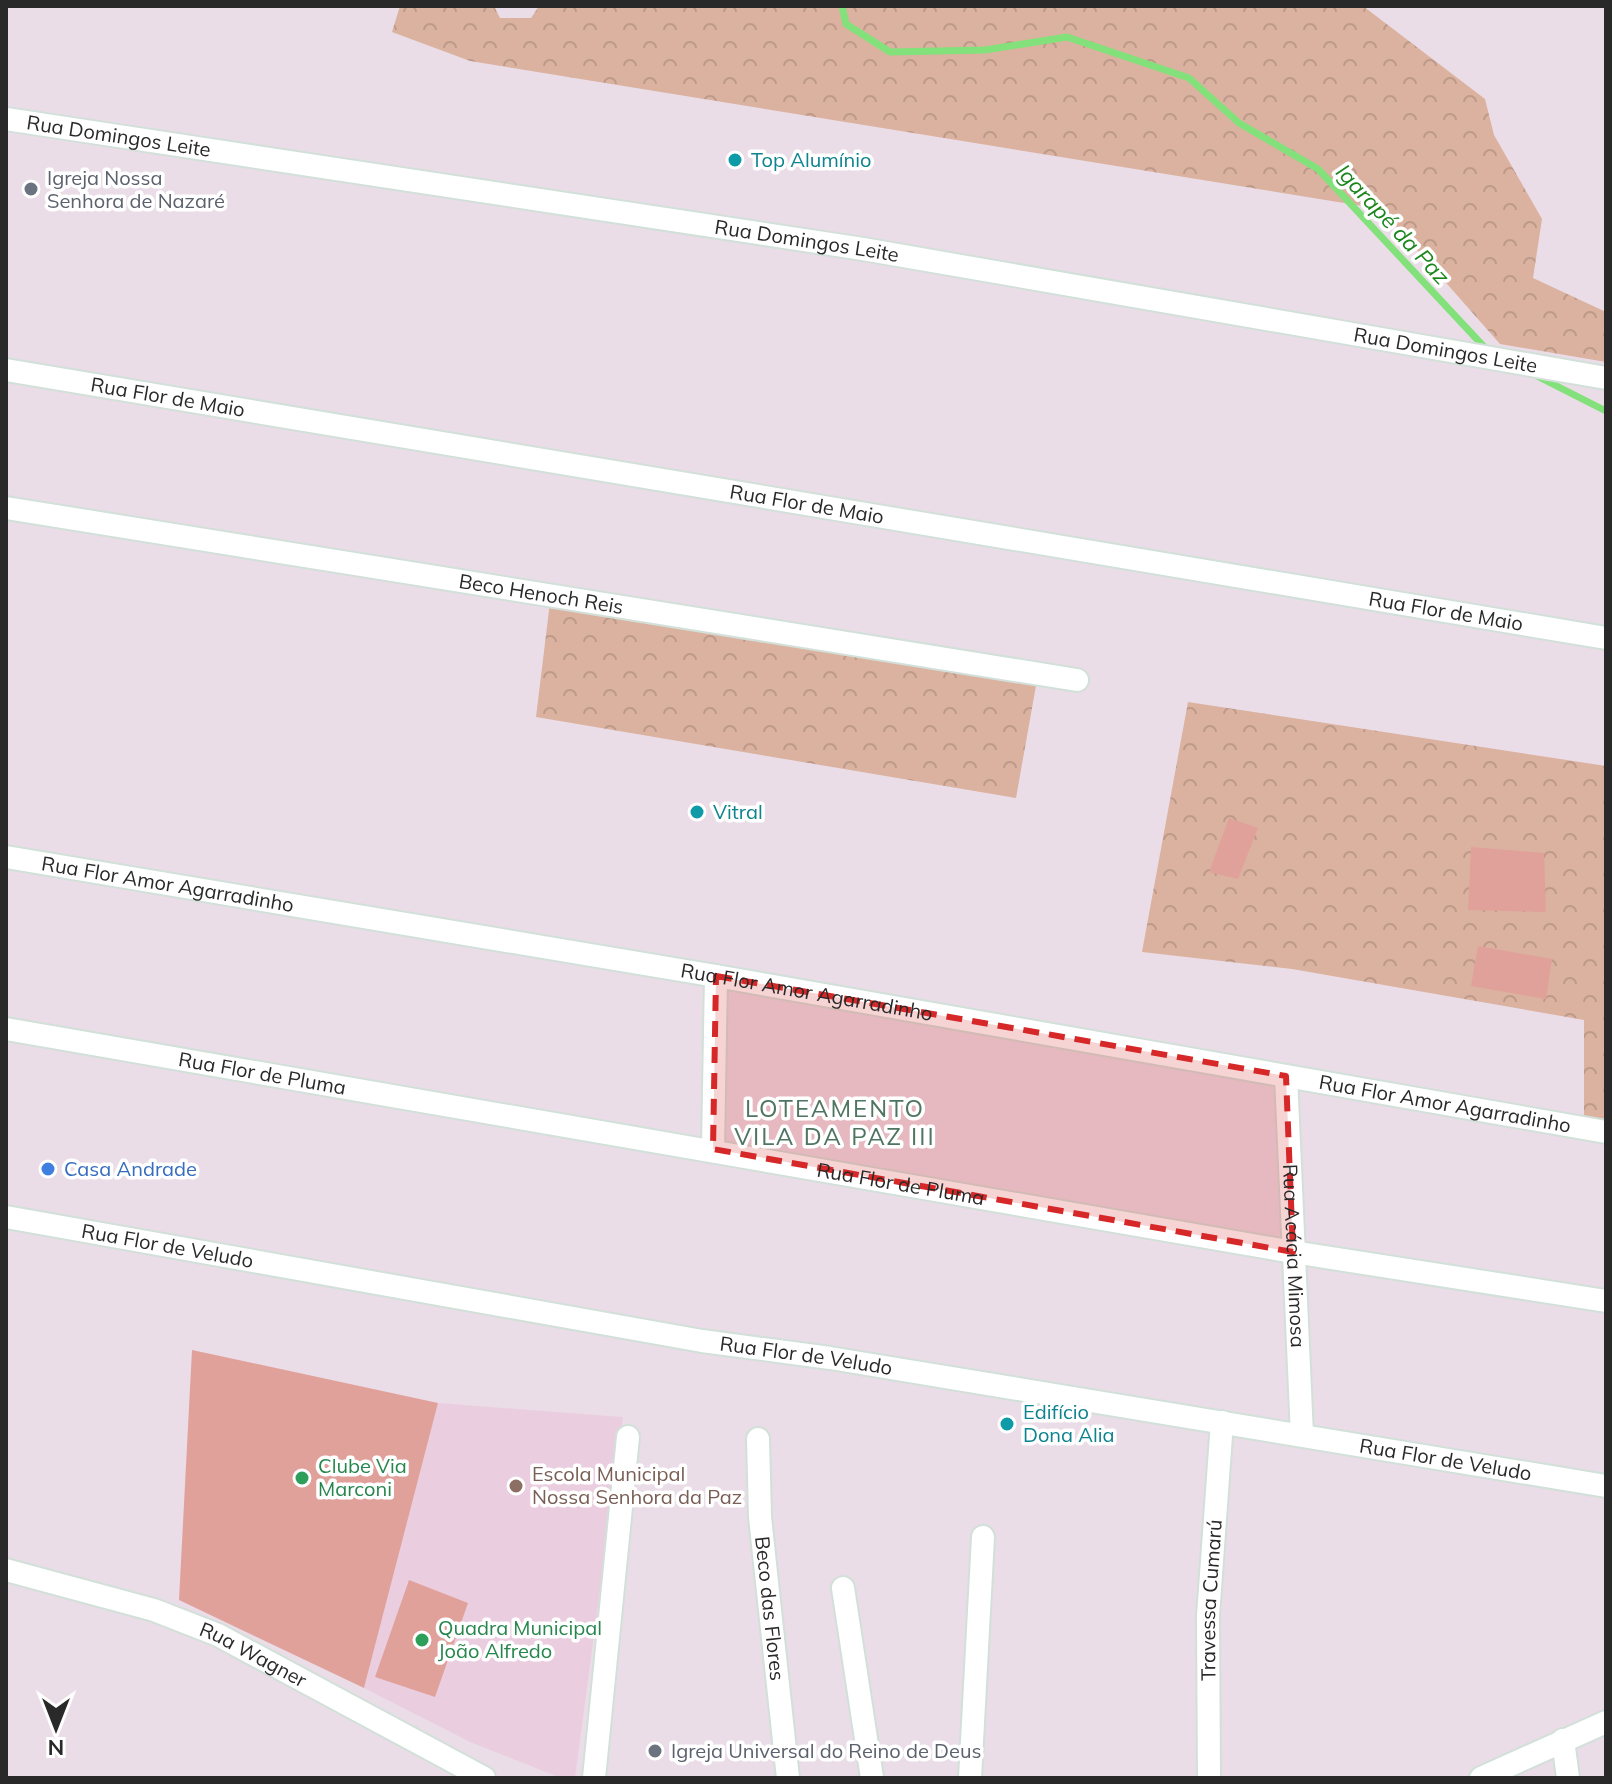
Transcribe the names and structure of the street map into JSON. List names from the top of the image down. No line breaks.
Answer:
{"streets":{"street":["Rua Domingos Leite","Rua Flor de Maio","Beco Henoch Reis","Rua Flor Amor Agarradinho","Rua Flor de Pluma","Rua Flor de Veludo","Rua Acácia Mimosa","Travessa Cumarú","Beco das Flores","Rua Wagner"]},"crossings":[["Rua Flor Amor Agarradinho","Rua Acácia Mimosa"],["Rua Flor de Pluma","Rua Acácia Mimosa"],["Rua Flor de Veludo","Rua Acácia Mimosa"],["Rua Flor de Veludo","Travessa Cumarú"]],"districts":["LOTEAMENTO VILA DA PAZ III"],"water":["Igarapé da Paz"],"places":["Top Alumínio","Igreja Nossa Senhora de Nazaré","Vitral","Casa Andrade","Edifício Dona Alia","Clube Via Marconi","Escola Municipal Nossa Senhora da Paz","Quadra Municipal João Alfredo","Igreja Universal do Reino de Deus"],"north":"bottom"}
